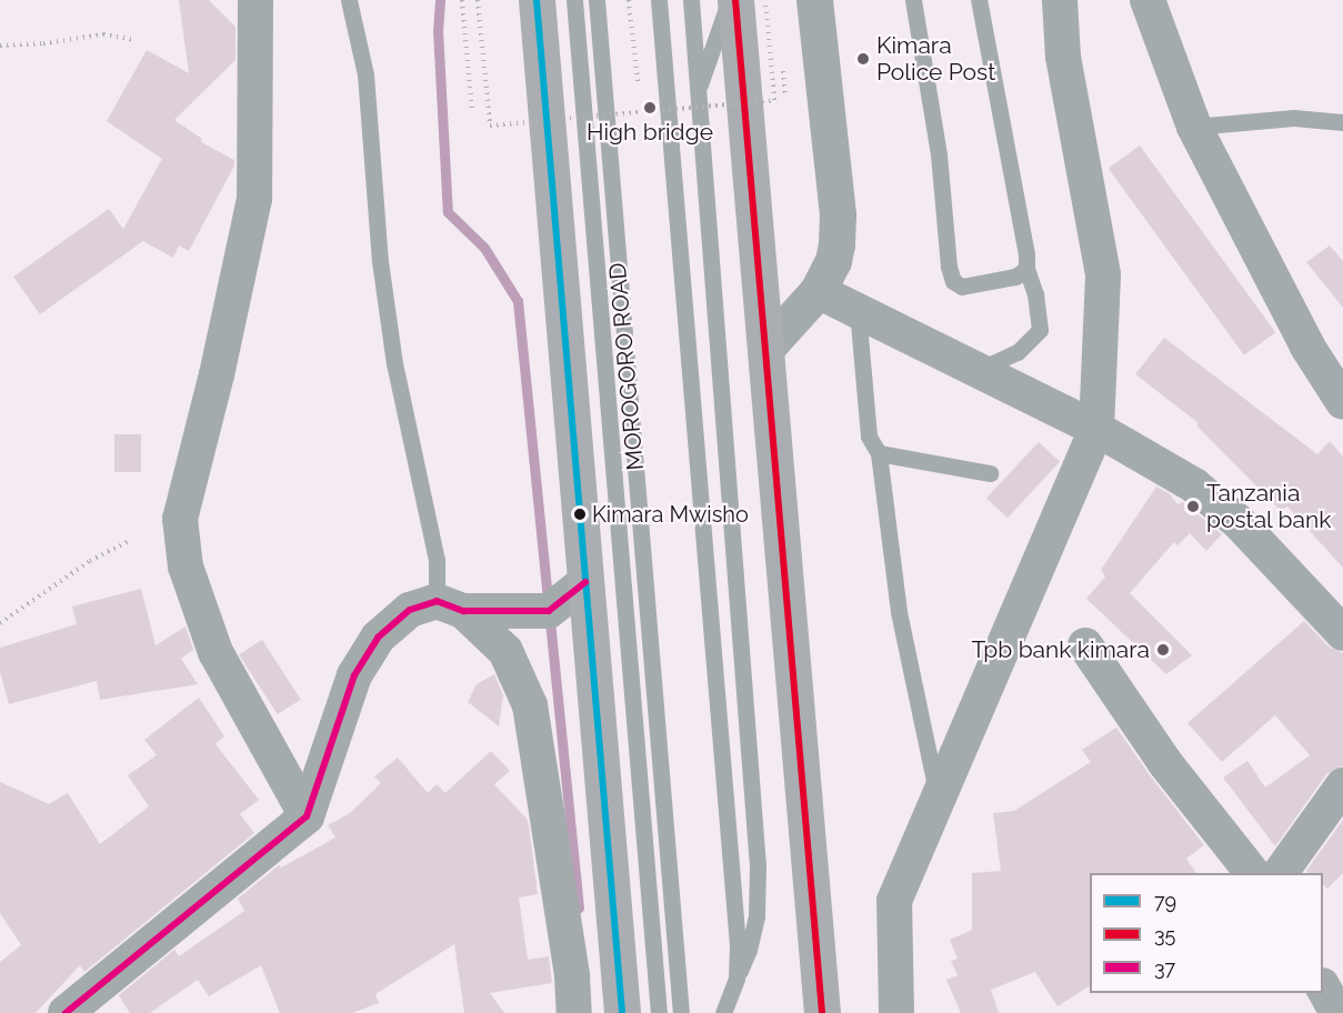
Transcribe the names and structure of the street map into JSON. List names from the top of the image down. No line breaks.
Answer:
{"streets":{"lane":["MOROGORO ROAD"]},"places":["Kimara Police Post","High bridge","Tanzania postal bank","Kimara Mwisho","Tpb bank kimara"],"lines":["transit line 79","transit line 35","transit line 37"],"legend":["79","35","37"]}
